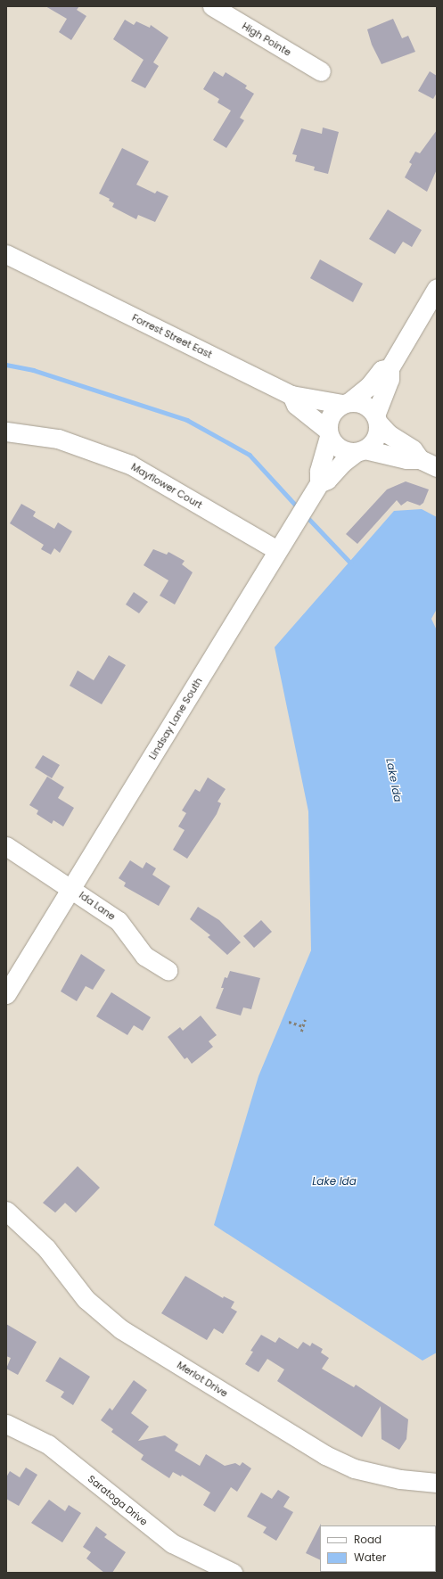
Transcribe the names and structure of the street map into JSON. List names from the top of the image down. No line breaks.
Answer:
{"streets":{"street":["High Pointe","Forrest Street East","Mayflower Court","Lindsay Lane South","Ida Lane","Merlot Drive","Saratoga Drive"]},"crossings":[["Forrest Street East","Lindsay Lane South"],["Mayflower Court","Lindsay Lane South"],["Lindsay Lane South","Ida Lane"]],"water":["Lake Ida"],"legend":["Road","Water"]}
